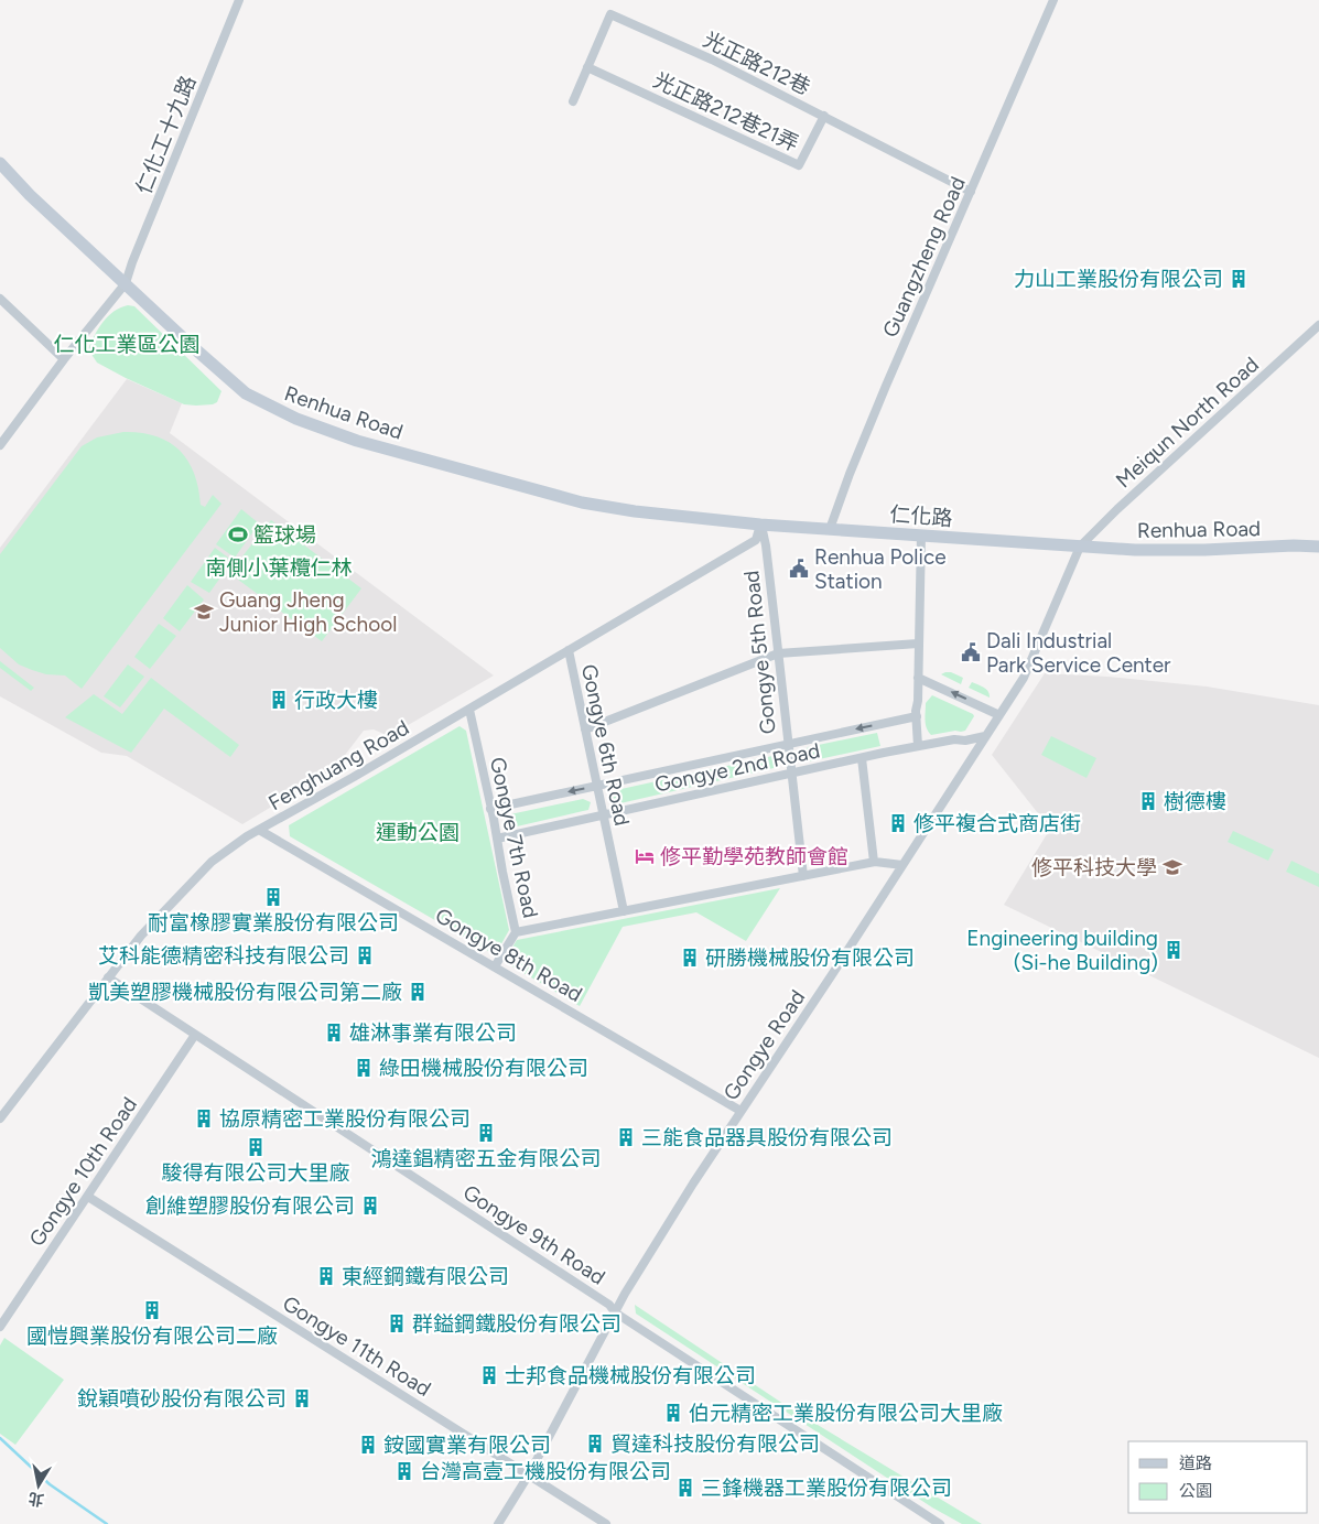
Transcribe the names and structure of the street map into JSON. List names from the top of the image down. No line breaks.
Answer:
{"streets":{"main road":["Renhua Road","仁化路"],"street":["光正路212巷","光正路212巷21弄","仁化工十九路","Guangzheng Road","Meiqun North Road","Gongye 5th Road","Gongye 6th Road","Fenghuang Road","Gongye 2nd Road","Gongye 7th Road","Gongye 8th Road","Gongye Road","Gongye 10th Road","Gongye 9th Road","Gongye 11th Road"]},"crossings":[["光正路212巷","光正路212巷21弄"],["光正路212巷","Guangzheng Road"],["仁化工十九路","Renhua Road"],["Guangzheng Road","仁化路"],["Renhua Road","Meiqun North Road"],["Renhua Road","仁化路"],["Renhua Road","Gongye 5th Road"],["Renhua Road","Fenghuang Road"],["Meiqun North Road","仁化路"],["Meiqun North Road","Gongye Road"],["仁化路","Gongye 5th Road"],["仁化路","Fenghuang Road"],["Gongye 5th Road","Fenghuang Road"],["Gongye 5th Road","Gongye 2nd Road"],["Gongye 6th Road","Fenghuang Road"],["Gongye 6th Road","Gongye 2nd Road"],["Fenghuang Road","Gongye 7th Road"],["Fenghuang Road","Gongye 8th Road"],["Fenghuang Road","Gongye 9th Road"],["Gongye 2nd Road","Gongye 7th Road"],["Gongye 2nd Road","Gongye Road"],["Gongye 7th Road","Gongye 8th Road"],["Gongye 8th Road","Gongye Road"],["Gongye Road","Gongye 9th Road"],["Gongye Road","Gongye 11th Road"],["Gongye 10th Road","Gongye 9th Road"],["Gongye 10th Road","Gongye 11th Road"]],"parks":["仁化工業區公園","南側小葉欖仁林","運動公園"],"places":{"building":["力山工業股份有限公司","行政大樓","樹德樓","修平複合式商店街","耐富橡膠實業股份有限公司","Engineering building (Si-he Building)","艾科能德精密科技有限公司","研勝機械股份有限公司","凱美塑膠機械股份有限公司第二廠","雄淋事業有限公司","綠田機械股份有限公司","協原精密工業股份有限公司","鴻達錩精密五金有限公司","三能食品器具股份有限公司","駿得有限公司大里廠","創維塑膠股份有限公司","東經鋼鐵有限公司","國愷興業股份有限公司二廠","群鎰鋼鐵股份有限公司","士邦食品機械股份有限公司","銳穎噴砂股份有限公司","伯元精密工業股份有限公司大里廠","貿達科技股份有限公司","銨國實業有限公司","台灣高壹工機股份有限公司","三鋒機器工業股份有限公司"],"sports":["籃球場"],"public building":["Renhua Police Station","Dali Industrial Park Service Center"],"school or university":["Guang Jheng Junior High School","修平科技大學"],"hotel":["修平勤學苑教師會館"]},"legend":["道路","公園"],"north":"bottom"}
